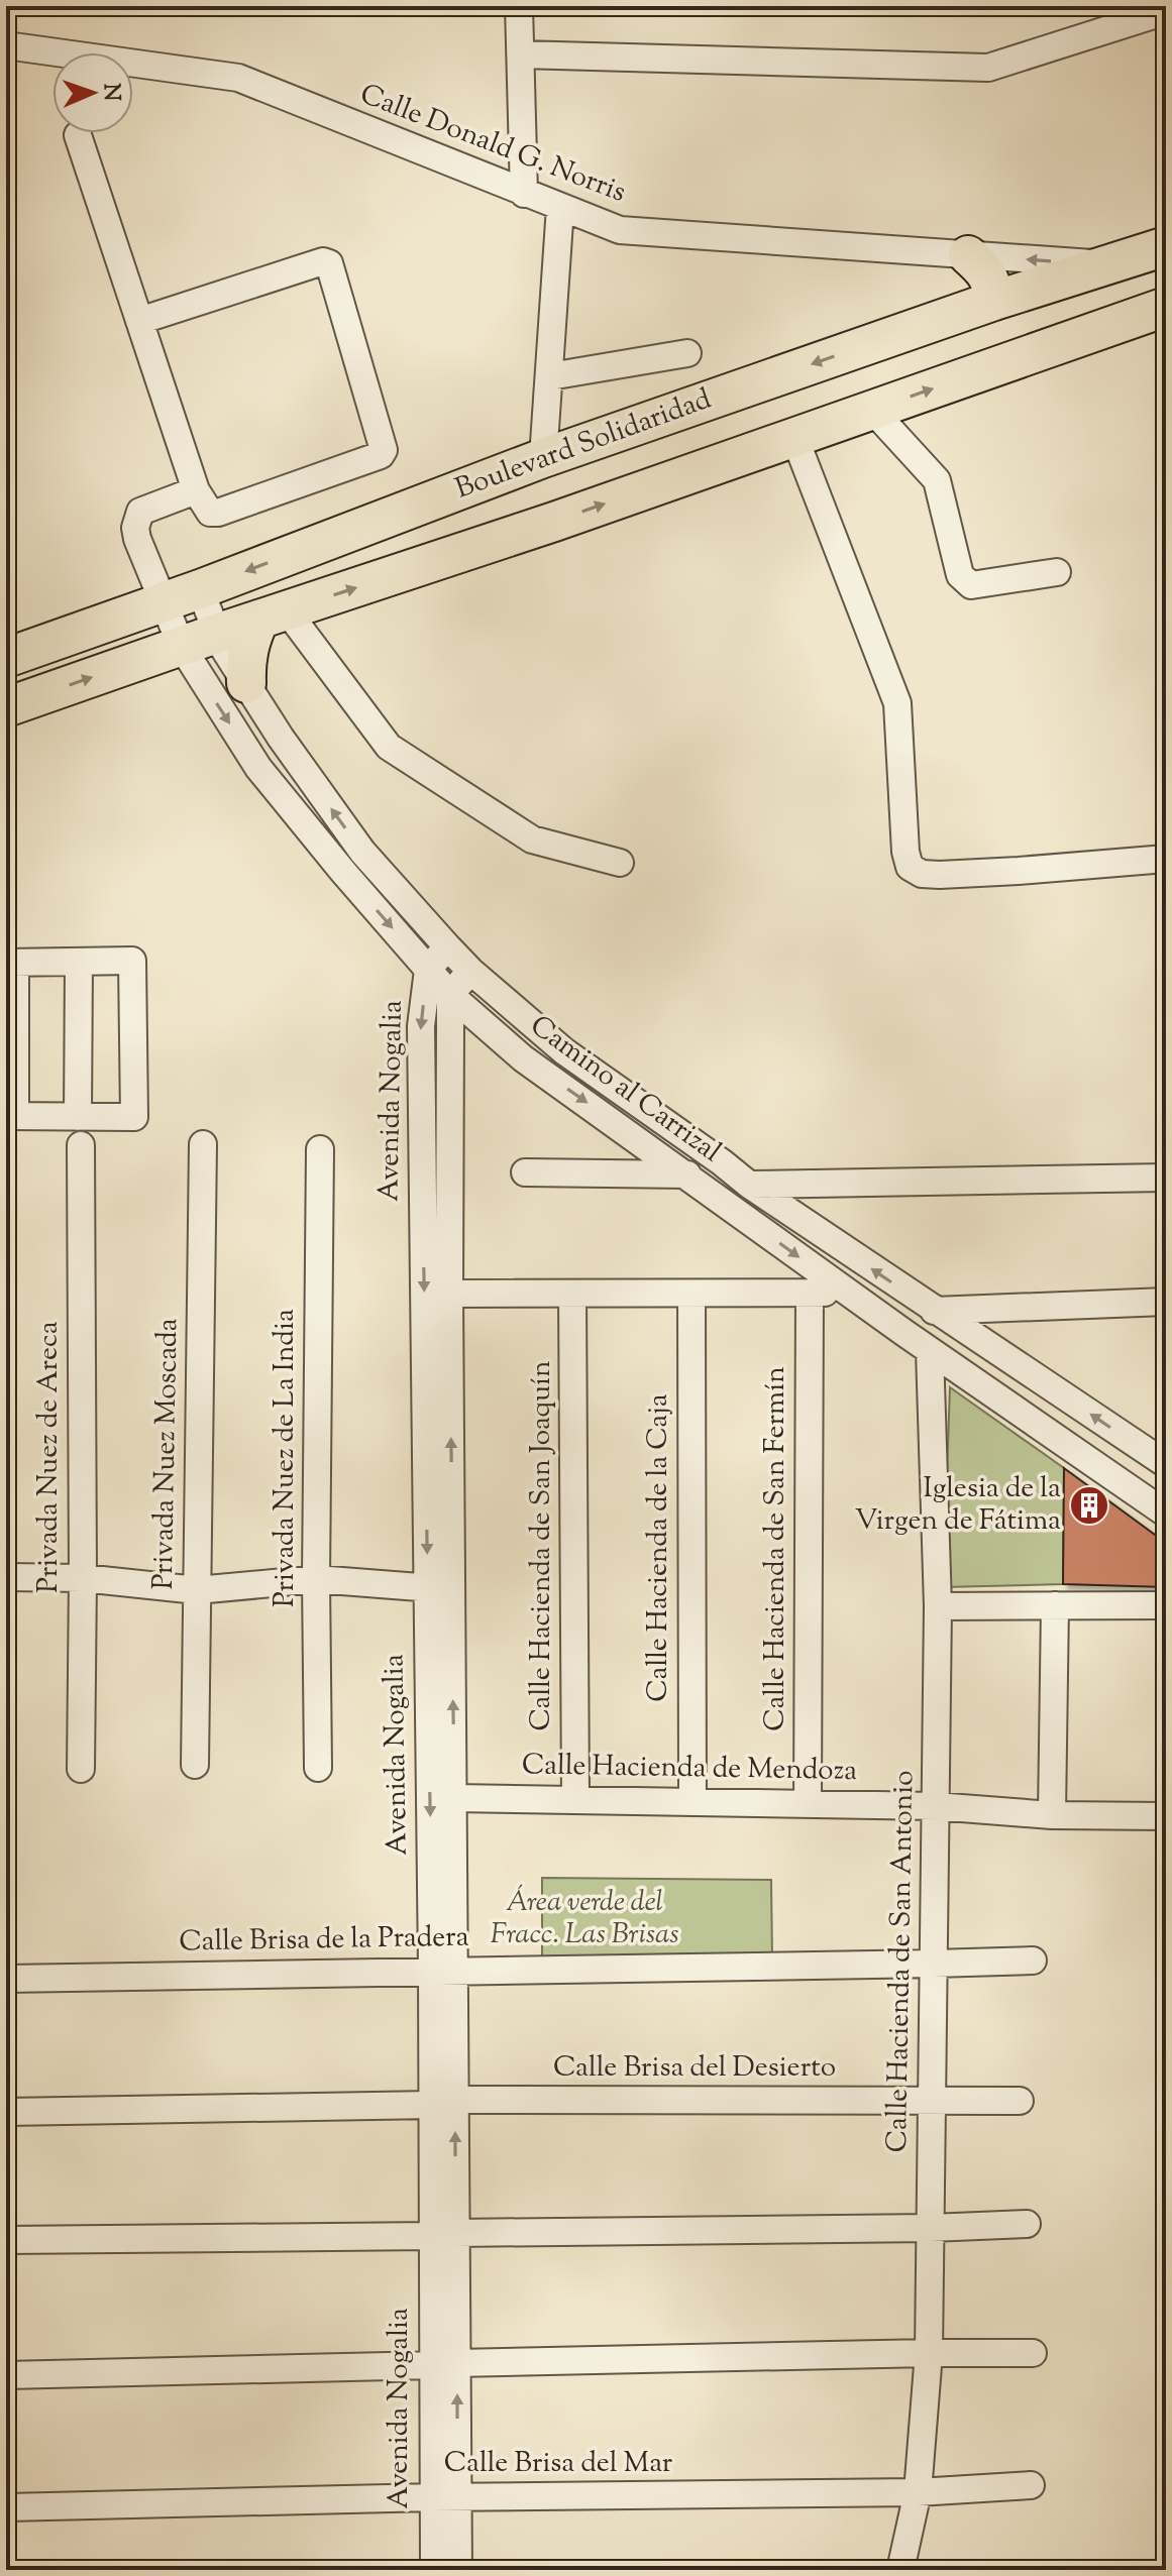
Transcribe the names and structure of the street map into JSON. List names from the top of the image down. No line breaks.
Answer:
{"streets":{"highway":["Boulevard Solidaridad"],"street":["Calle Donald G. Norris","Camino al Carrizal","Avenida Nogalia","Privada Nuez Moscada","Privada Nuez de Areca","Privada Nuez de La India","Calle Hacienda de San Joaquín","Calle Hacienda de la Caja","Calle Hacienda de San Fermín","Calle Hacienda de Mendoza","Calle Brisa de la Pradera","Calle Hacienda de San Antonio","Calle Brisa del Desierto","Calle Brisa del Mar"]},"crossings":[["Calle Donald G. Norris","Boulevard Solidaridad"],["Boulevard Solidaridad","Camino al Carrizal"],["Camino al Carrizal","Avenida Nogalia"],["Camino al Carrizal","Calle Hacienda de San Antonio"],["Avenida Nogalia","Calle Hacienda de Mendoza"],["Avenida Nogalia","Calle Brisa de la Pradera"],["Avenida Nogalia","Calle Brisa del Desierto"],["Avenida Nogalia","Calle Brisa del Mar"],["Calle Hacienda de San Joaquín","Calle Hacienda de Mendoza"],["Calle Hacienda de la Caja","Calle Hacienda de Mendoza"],["Calle Hacienda de San Fermín","Calle Hacienda de Mendoza"],["Calle Hacienda de Mendoza","Calle Hacienda de San Antonio"],["Calle Brisa de la Pradera","Calle Hacienda de San Antonio"],["Calle Hacienda de San Antonio","Calle Brisa del Desierto"],["Calle Hacienda de San Antonio","Calle Brisa del Mar"]],"parks":["Área verde del Fracc. Las Brisas"],"places":{"building":["Iglesia de la Virgen de Fátima"]},"north":"right"}
